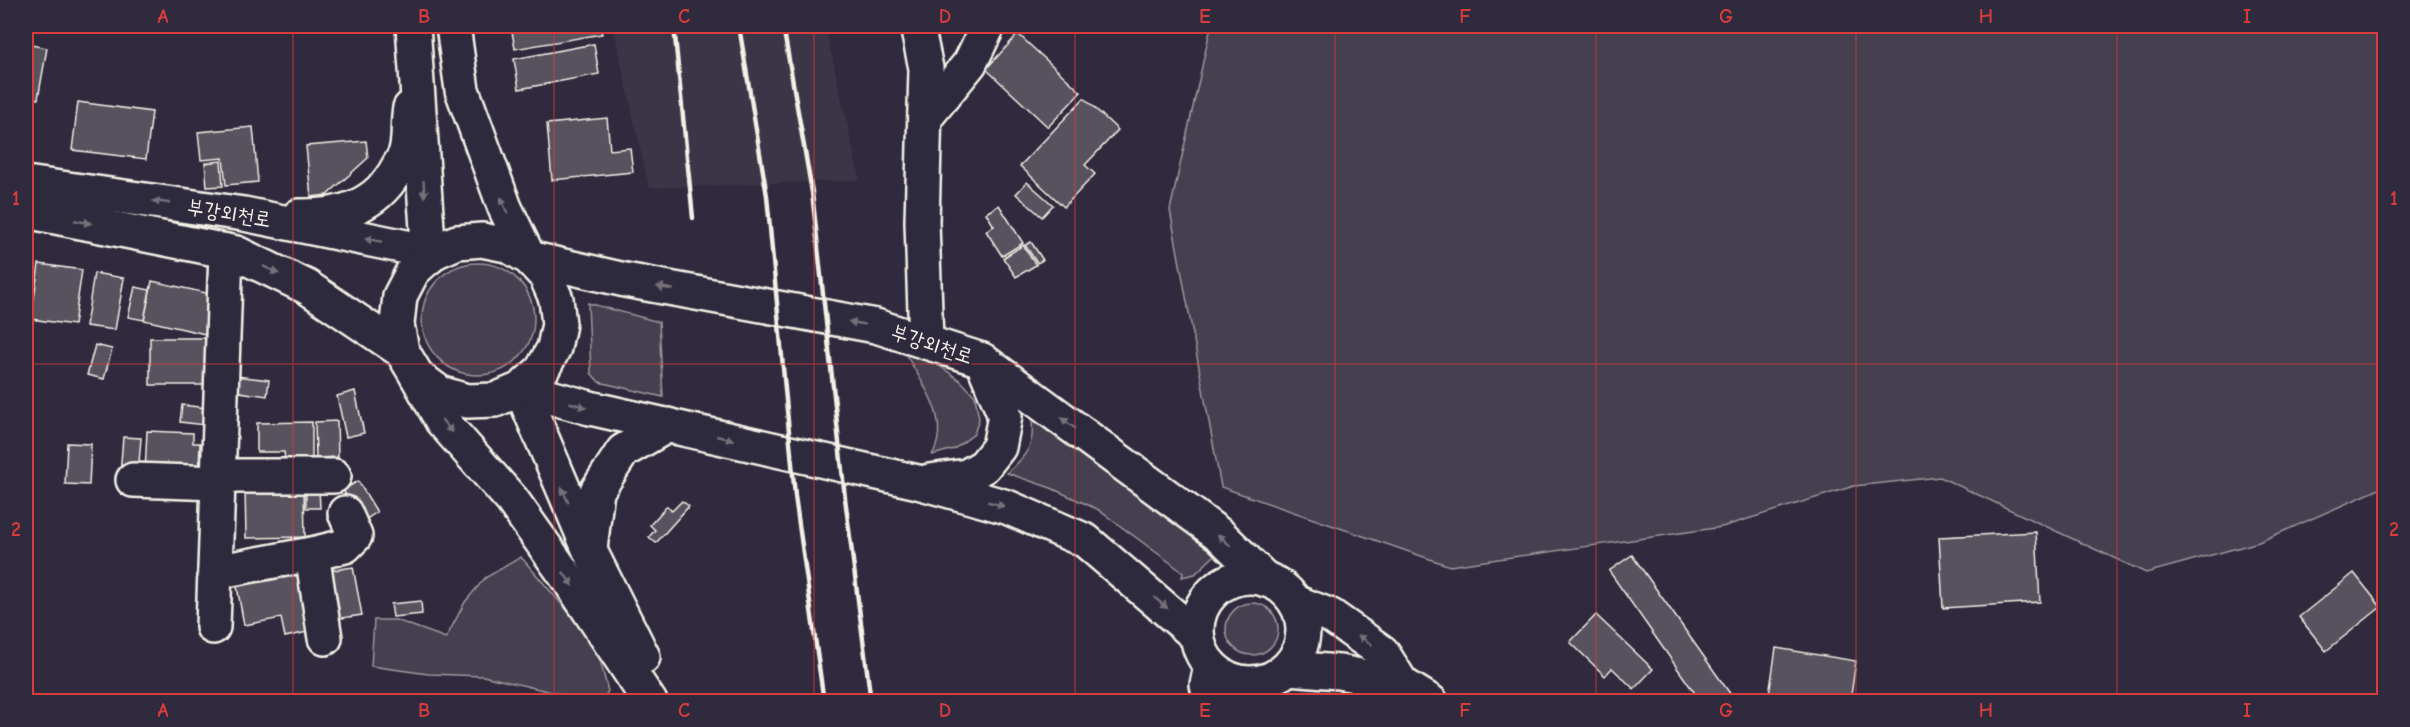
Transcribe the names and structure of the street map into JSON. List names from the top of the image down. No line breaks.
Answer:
{"streets":{"main road":["부강외천로"]},"grid":{"columns":["A","B","C","D","E","F","G","H","I"],"rows":["1","2"]}}
